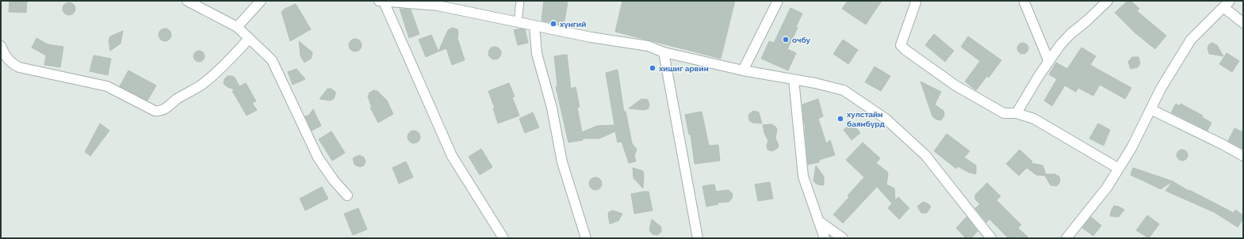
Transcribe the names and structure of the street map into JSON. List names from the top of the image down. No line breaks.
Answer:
{"places":["хүнгий","очбу","хишиг арвин","хулстайн баянбүрд"]}
